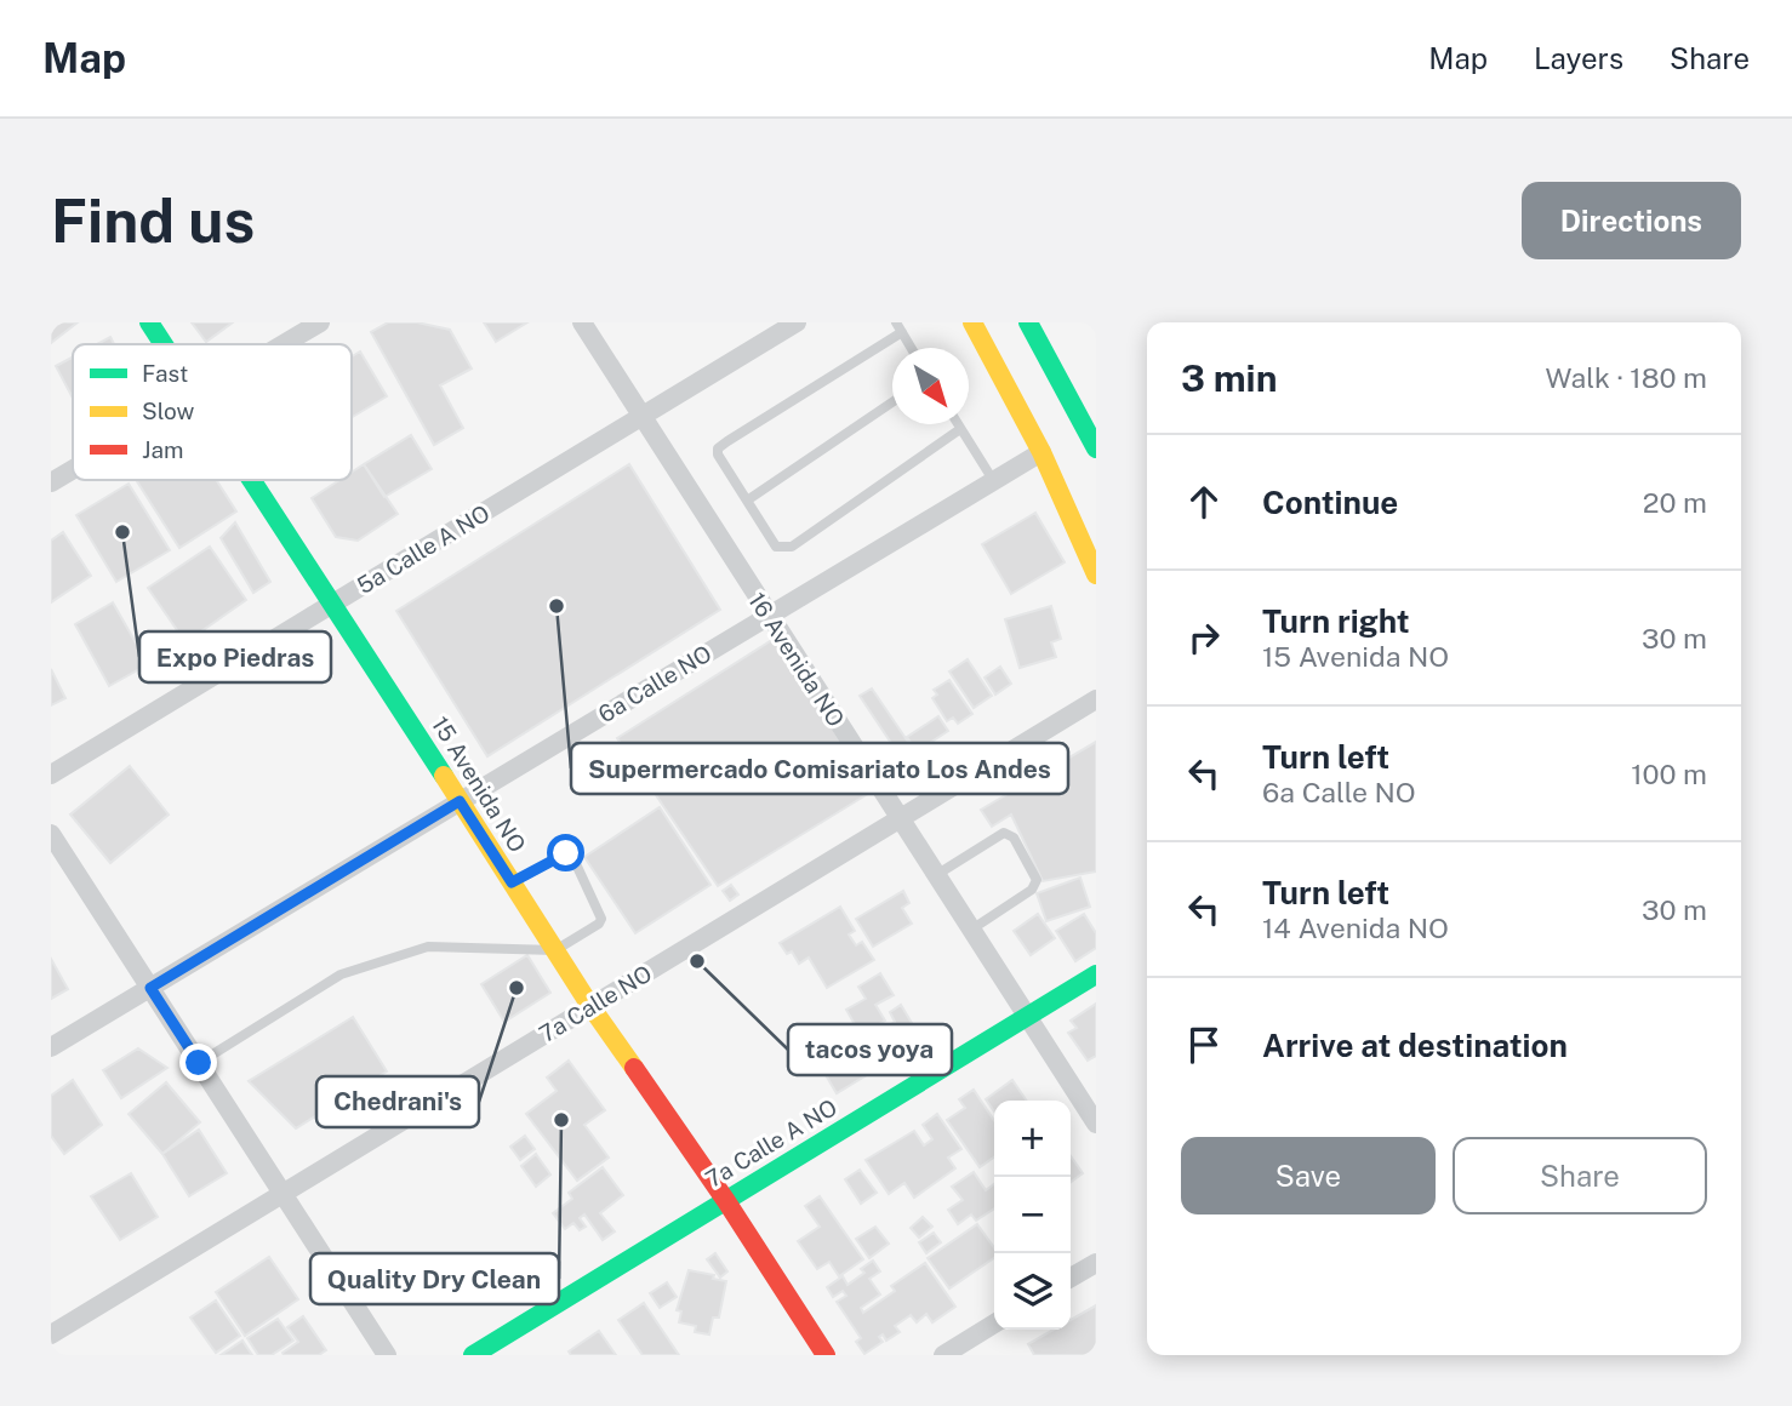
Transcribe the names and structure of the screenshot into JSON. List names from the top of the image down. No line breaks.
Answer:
{"streets":{"main road":["15 Avenida NO","7a Calle A NO"],"street":["5a Calle A NO","16 Avenida NO","6a Calle NO","7a Calle NO"]},"crossings":[["5a Calle A NO","16 Avenida NO"],["5a Calle A NO","15 Avenida NO"],["16 Avenida NO","6a Calle NO"],["16 Avenida NO","7a Calle NO"],["16 Avenida NO","7a Calle A NO"],["6a Calle NO","15 Avenida NO"],["15 Avenida NO","7a Calle NO"],["15 Avenida NO","7a Calle A NO"]],"places":["Expo Piedras","Supermercado Comisariato Los Andes","tacos yoya","Chedrani's","Quality Dry Clean"],"legend":["Fast","Slow","Jam"],"north":"bottom right","page":{"header":"Map","nav":["Map","Layers","Share"],"buttons":["Directions",["Save","Share"]],"title":"Find us","heading":["3 min","Walk · 180 m"],"list":[["Continue","20 m"],["Turn right","15 Avenida NO","30 m"],["Turn left","6a Calle NO","100 m"],["Turn left","14 Avenida NO","30 m"],"Arrive at destination"],"map_buttons":["+","−"]}}
